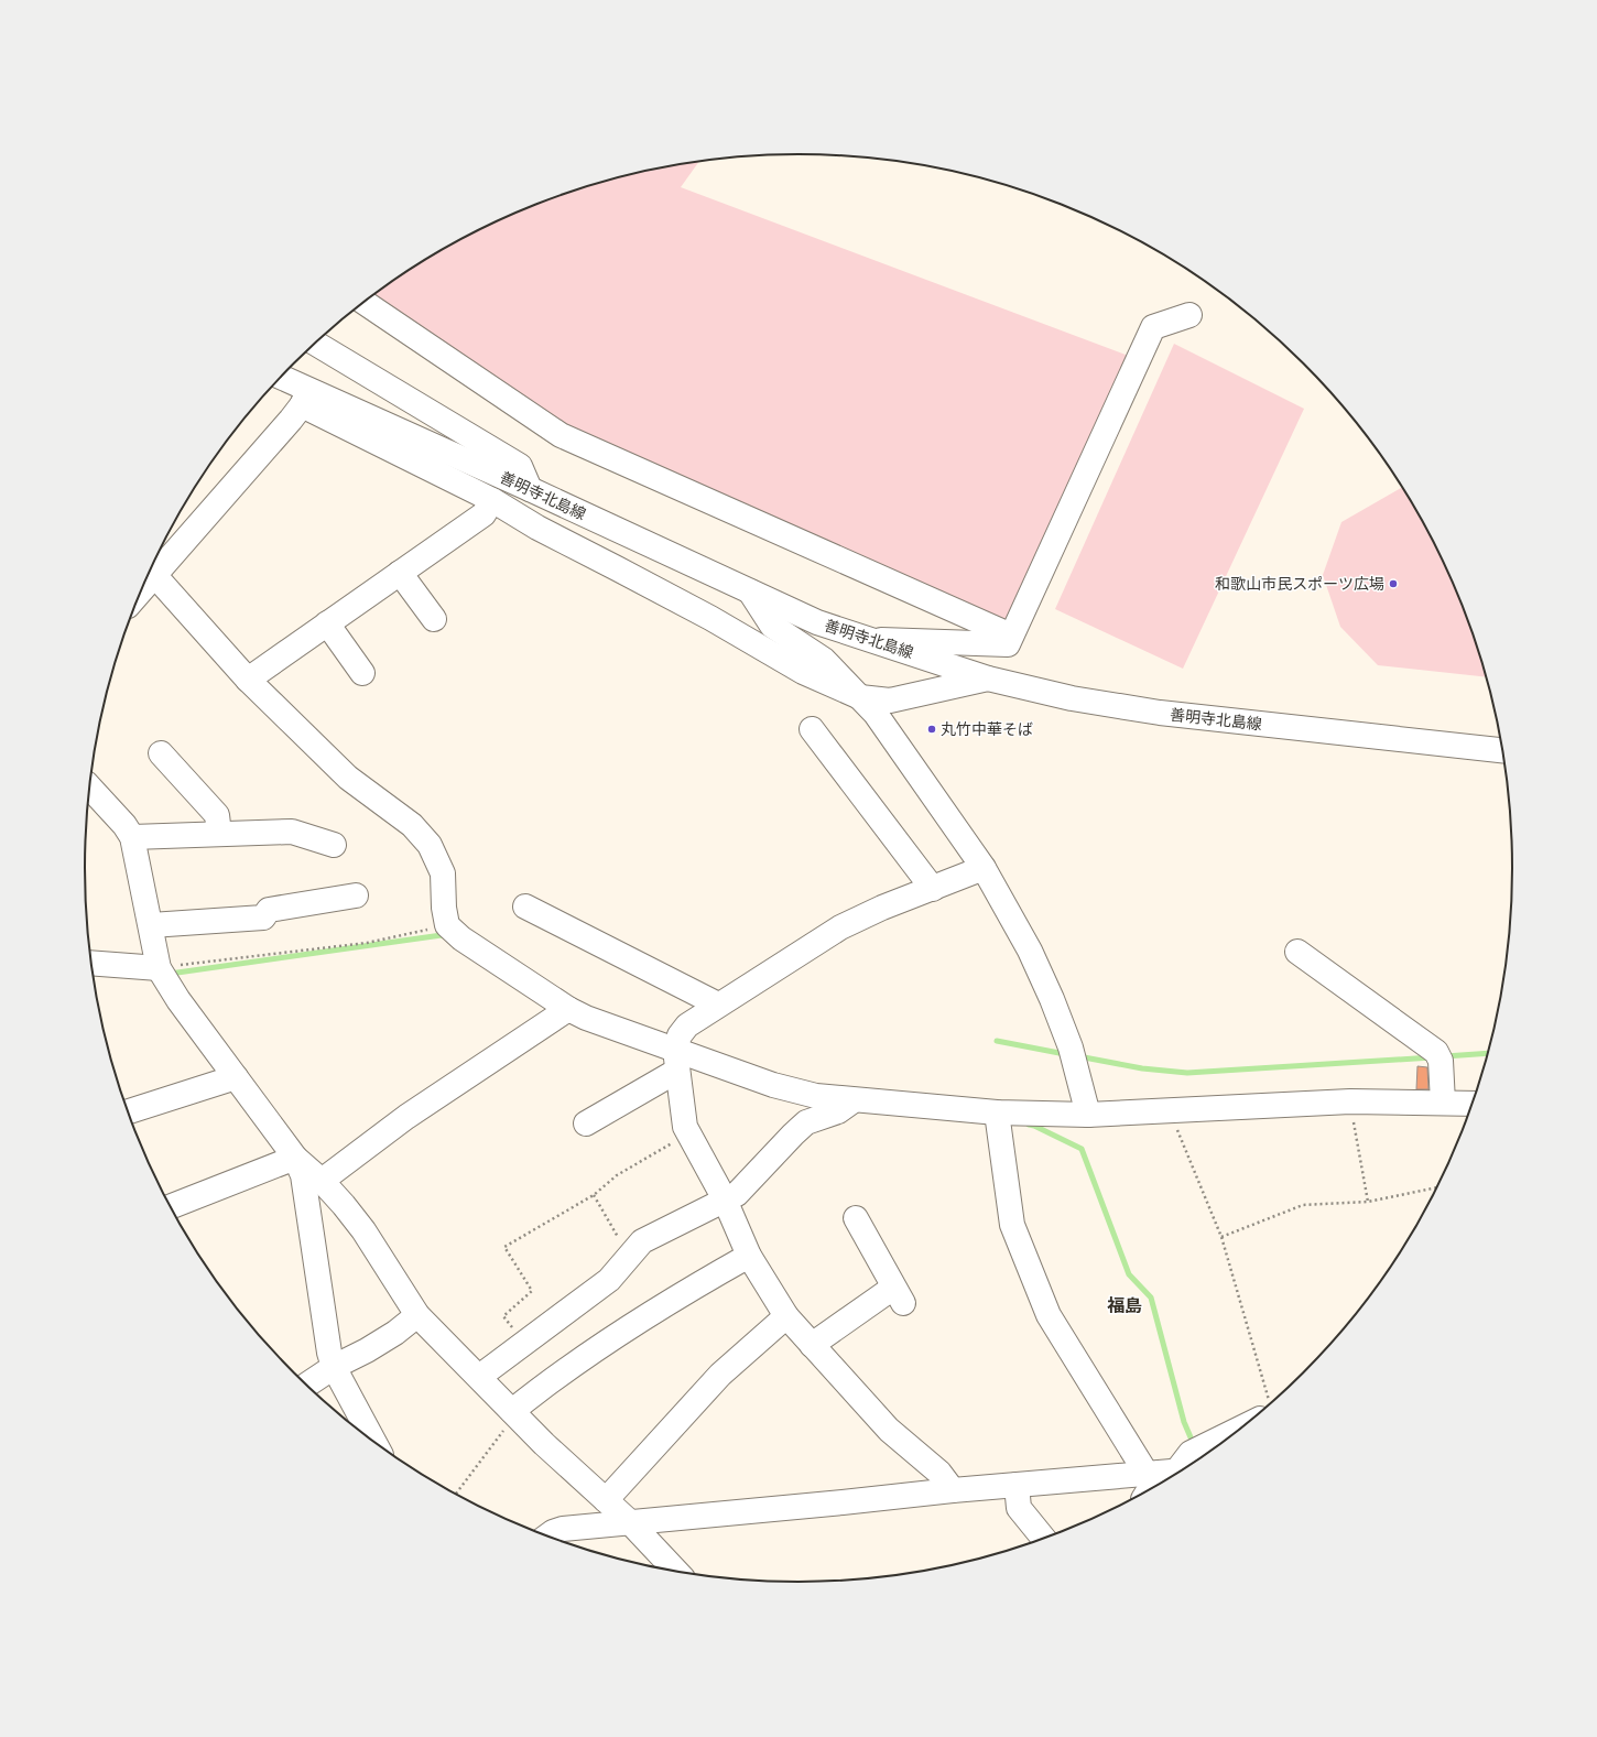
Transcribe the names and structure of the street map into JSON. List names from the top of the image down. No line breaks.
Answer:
{"streets":{"street":["善明寺北島線"]},"districts":["福島"],"places":["和歌山市民スポーツ広場","丸竹中華そば"]}
